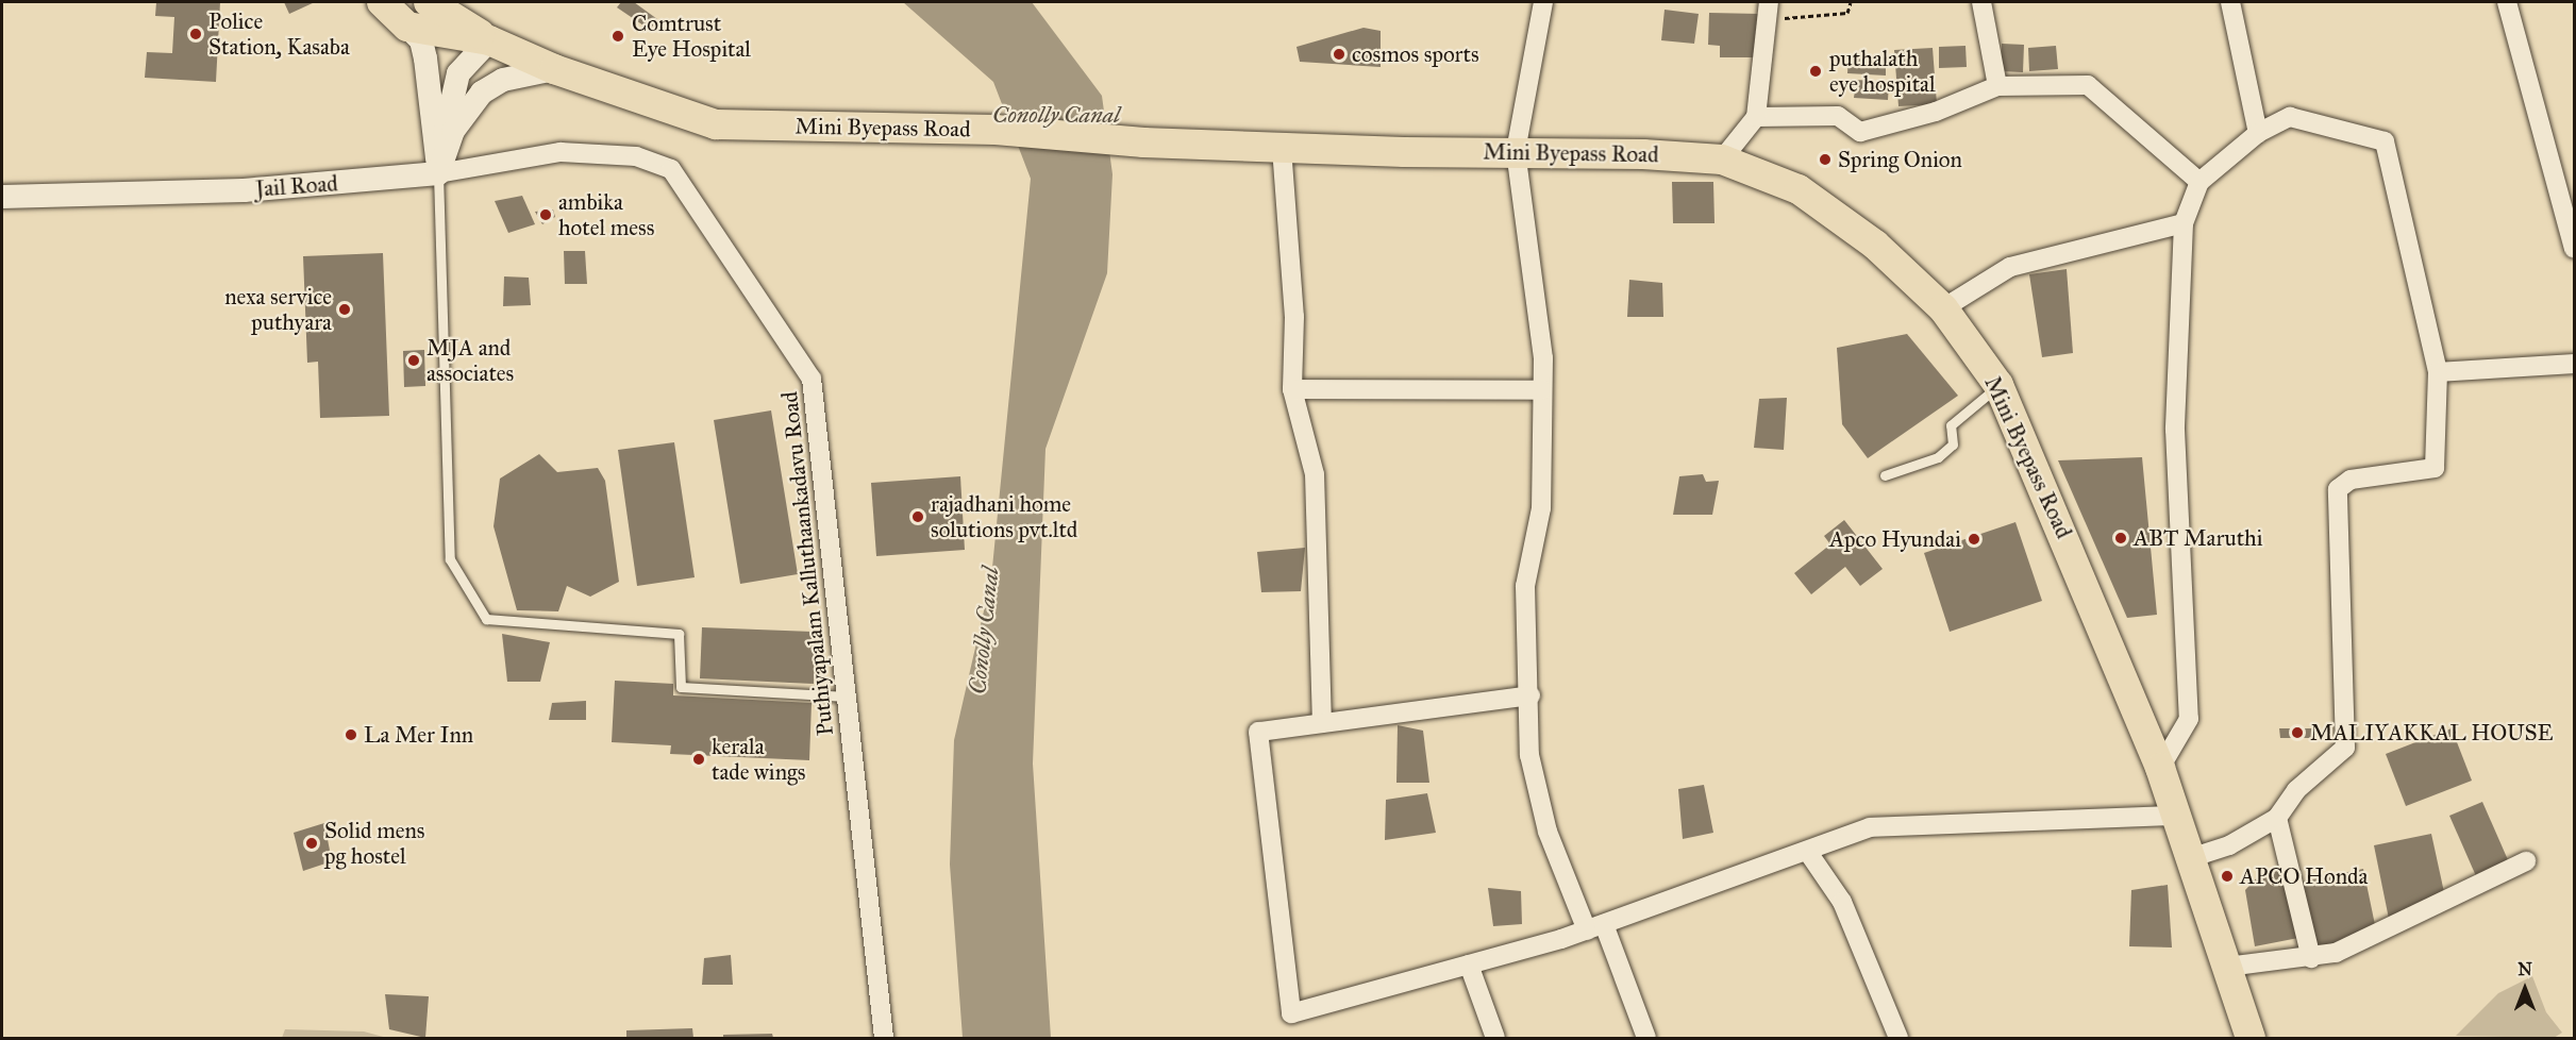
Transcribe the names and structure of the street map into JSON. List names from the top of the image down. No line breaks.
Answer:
{"streets":{"main road":["Mini Byepass Road"],"street":["Jail Road","Puthiyapalam Kalluthaankadavu Road"]},"crossings":[["Jail Road","Puthiyapalam Kalluthaankadavu Road"]],"water":["Conolly Canal"],"places":["Police Station, Kasaba","Comtrust Eye Hospital","cosmos sports","puthalath eye hospital","Spring Onion","ambika hotel mess","nexa service puthyara","MJA and associates","rajadhani home solutions pvt.ltd","ABT Maruthi","Apco Hyundai","MALIYAKKAL HOUSE","La Mer Inn","kerala tade wings","Solid mens pg hostel","APCO Honda"],"north":"top"}
